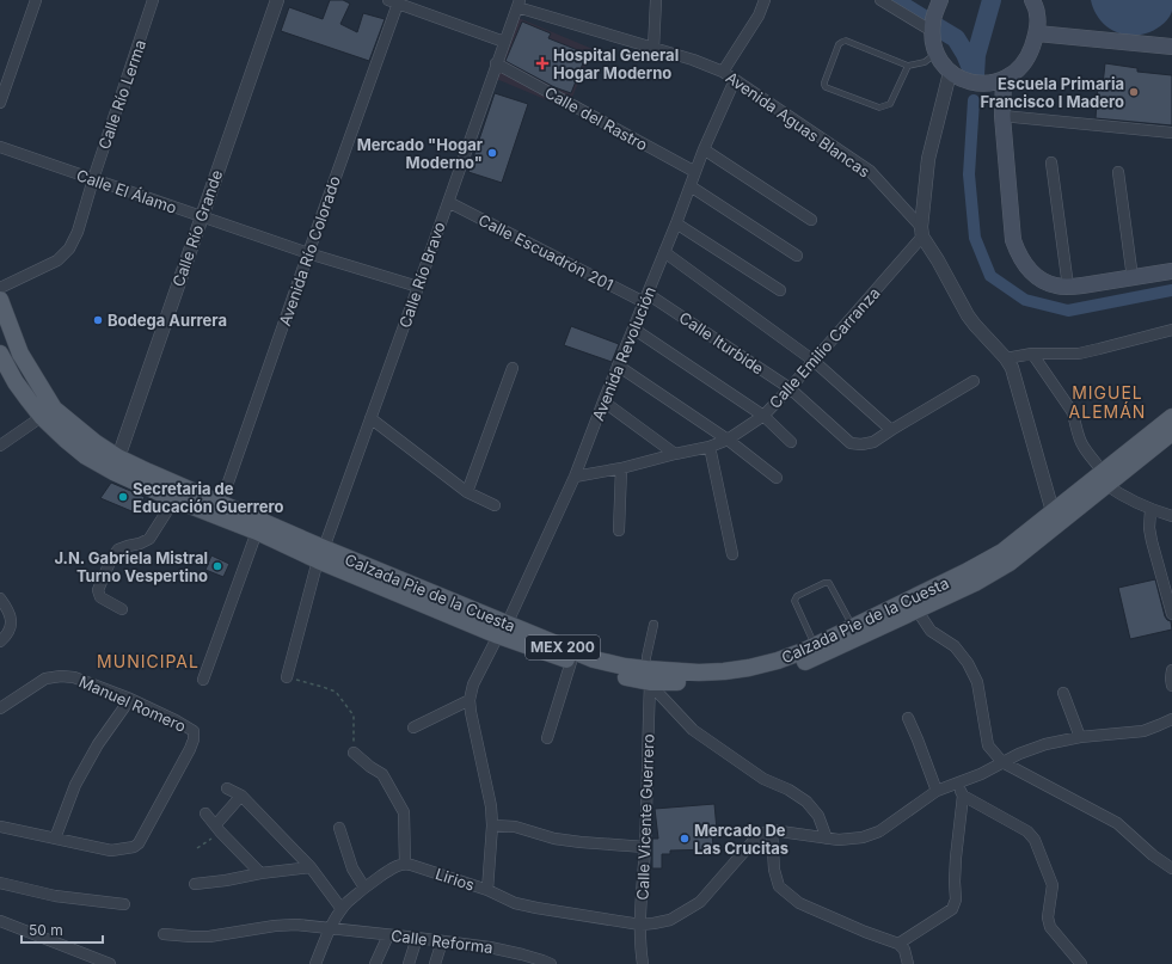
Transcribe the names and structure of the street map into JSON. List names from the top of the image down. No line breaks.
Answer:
{"streets":{"main road":["Calzada Pie de la Cuesta","MEX 200"],"street":["Calle Río Lerma","Calle del Rastro","Avenida Aguas Blancas","Calle El Álamo","Calle Río Grande","Avenida Río Colorado","Calle Escuadrón 201","Calle Río Bravo","Calle Iturbide","Calle Emilio Carranza","Avenida Revolución","Manuel Romero","Calle Vicente Guerrero","Lirios","Calle Reforma"]},"crossings":[["Calle Río Lerma","Calle El Álamo"],["Calle del Rastro","Calle Río Bravo"],["Calle del Rastro","Avenida Revolución"],["Avenida Aguas Blancas","Calle Río Bravo"],["Avenida Aguas Blancas","Calle Emilio Carranza"],["Avenida Aguas Blancas","Avenida Revolución"],["Avenida Aguas Blancas","Calzada Pie de la Cuesta"],["Calle El Álamo","Calle Río Grande"],["Calle El Álamo","Avenida Río Colorado"],["Calle El Álamo","Calle Río Bravo"],["Calle Río Grande","Calzada Pie de la Cuesta"],["Avenida Río Colorado","Calzada Pie de la Cuesta"],["Calle Escuadrón 201","Calle Río Bravo"],["Calle Escuadrón 201","Calle Iturbide"],["Calle Escuadrón 201","Avenida Revolución"],["Calle Río Bravo","Calzada Pie de la Cuesta"],["Calle Iturbide","Calle Emilio Carranza"],["Calle Iturbide","Avenida Revolución"],["Calle Emilio Carranza","Avenida Revolución"],["Avenida Revolución","Calzada Pie de la Cuesta"],["Calzada Pie de la Cuesta","Calle Vicente Guerrero"],["Calle Vicente Guerrero","Lirios"]],"districts":["MIGUEL ALEMÁN","MUNICIPAL"],"places":{"health":["Hospital General Hogar Moderno"],"other":["Escuela Primaria Francisco I Madero","Mercado \"Hogar Moderno\"","Bodega Aurrera","Secretaria de Educación Guerrero","J.N. Gabriela Mistral Turno Vespertino","Mercado De Las Crucitas"]},"scale_bar":"50 m"}
